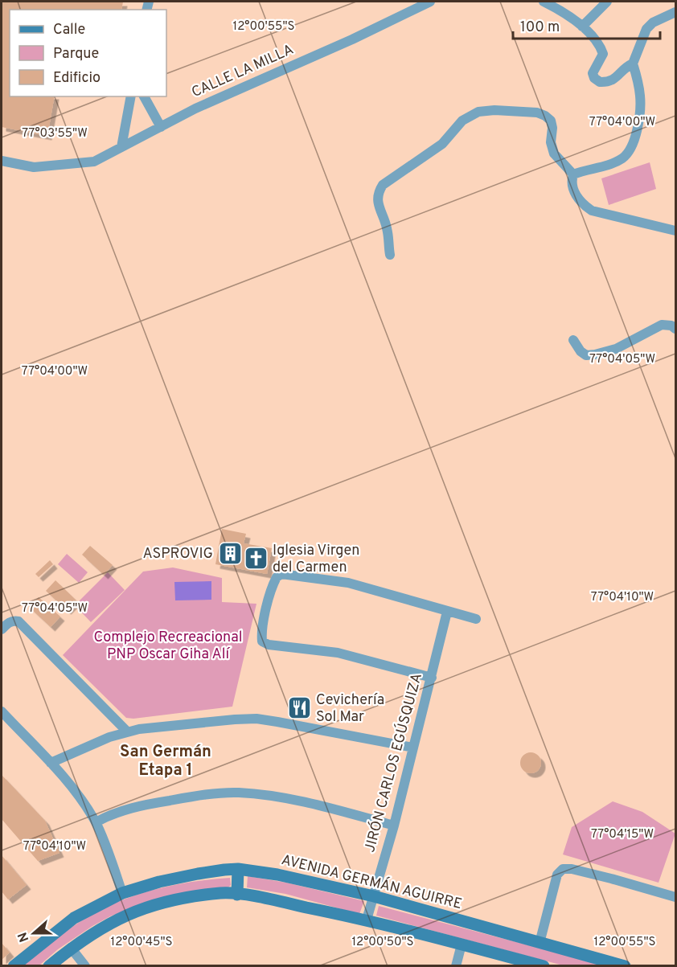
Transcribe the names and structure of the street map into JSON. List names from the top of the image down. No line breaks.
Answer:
{"streets":{"main road":["AVENIDA GERMÁN AGUIRRE"],"street":["CALLE LA MILLA","JIRÓN CARLOS EGÚSQUIZA"]},"crossings":[["JIRÓN CARLOS EGÚSQUIZA","AVENIDA GERMÁN AGUIRRE"]],"districts":["San Germán Etapa 1"],"parks":["Complejo Recreacional PNP Oscar Giha Alí"],"places":{"building":["ASPROVIG"],"church":["Iglesia Virgen del Carmen"],"restaurant":["Cevichería Sol Mar"]},"legend":["Calle","Parque","Edificio"],"scale_bar":"100 m","north":"left","coordinates":["12°00'55\"S","77°04'00\"W","77°03'55\"W","77°04'05\"W","77°04'10\"W","77°04'15\"W","12°00'45\"S","12°00'50\"S"]}
